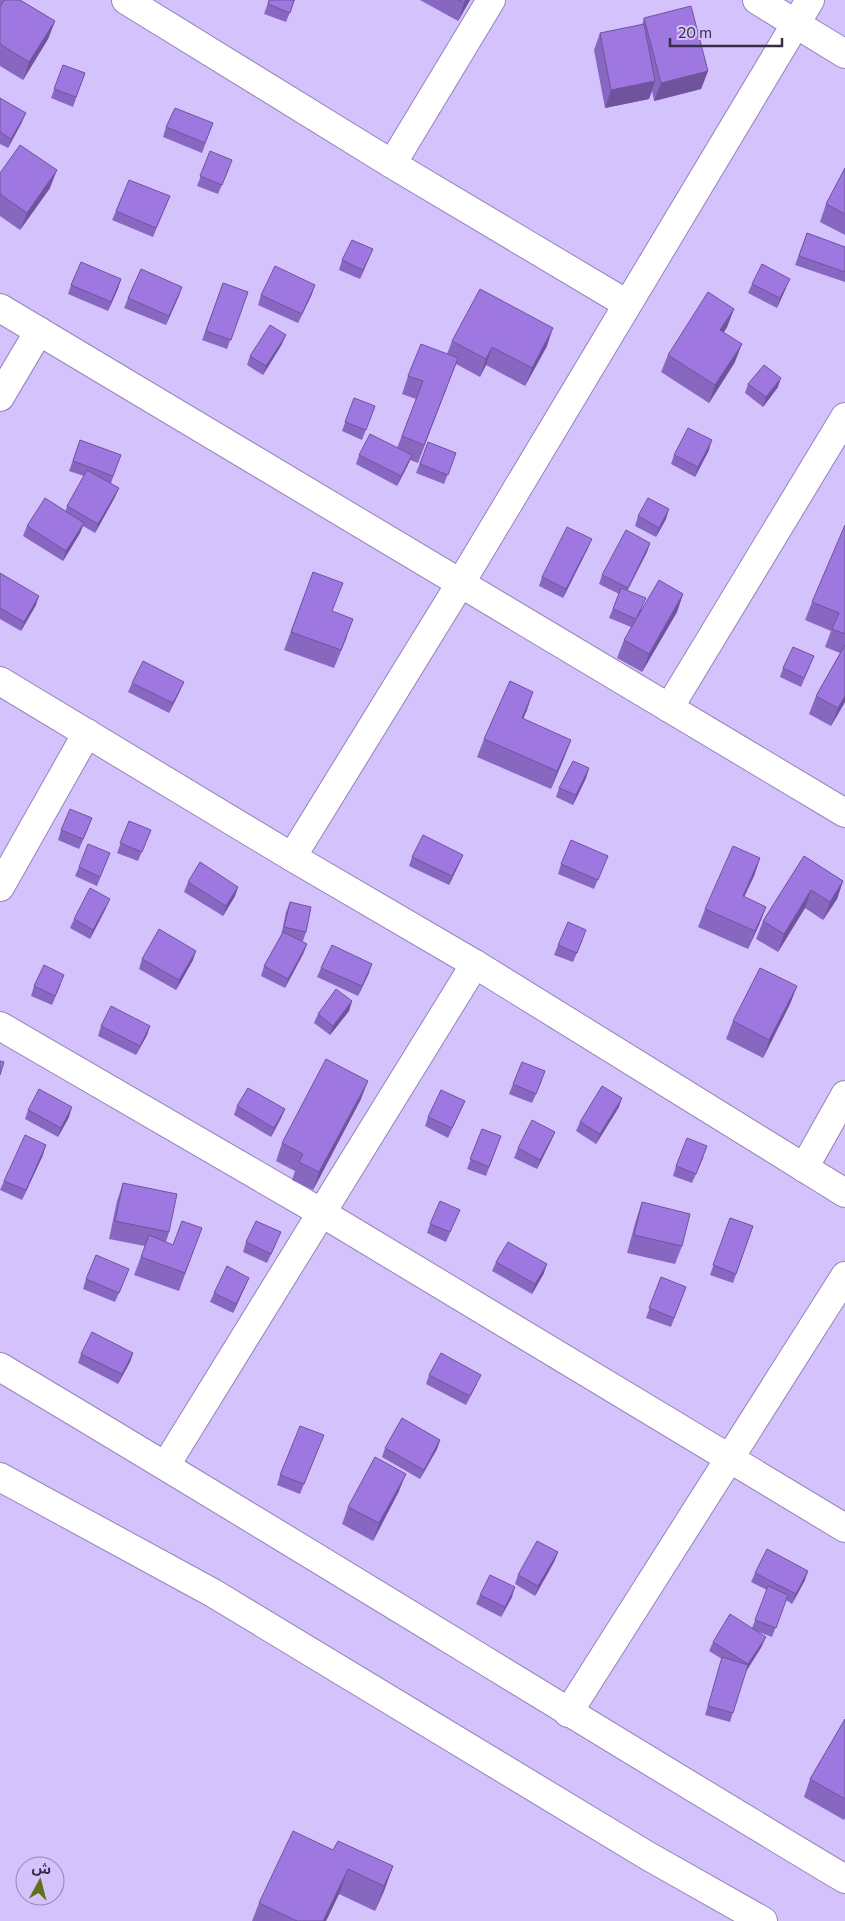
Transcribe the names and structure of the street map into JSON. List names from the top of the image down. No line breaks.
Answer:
{"scale_bar":"20 m","north":"top"}
